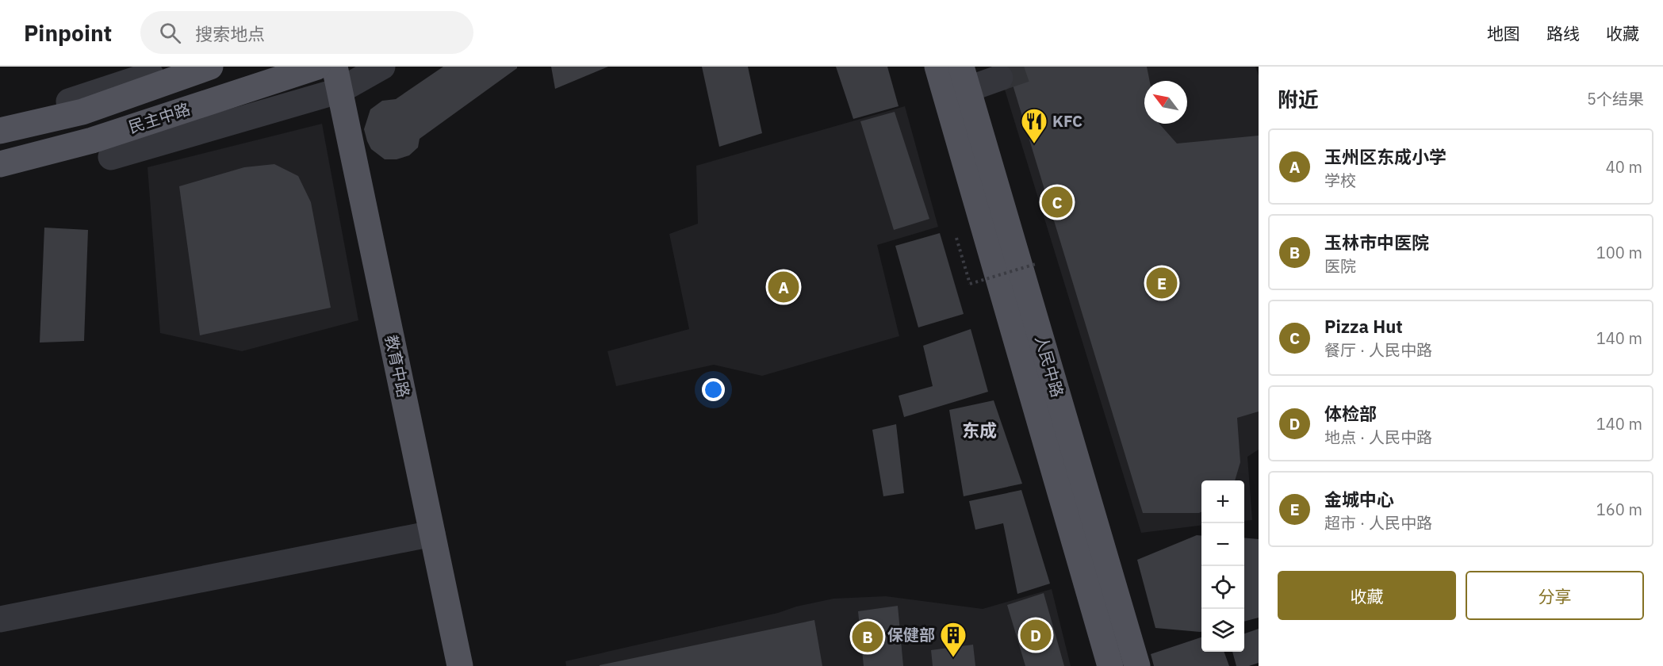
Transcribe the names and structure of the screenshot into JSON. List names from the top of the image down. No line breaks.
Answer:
{"streets":{"main road":["民主中路","教育中路","人民中路"]},"districts":["东成"],"places":{"restaurant":["KFC"],"building":["保健部"]},"north":"top left","page":{"header":"Pinpoint","search":"搜索地点","nav":["地图","路线","收藏"],"heading":["附近","5个结果"],"list":[{"mark":"A","name":"玉州区东成小学","note":"学校","value":"40 m"},{"mark":"B","name":"玉林市中医院","note":"医院","value":"100 m"},{"mark":"C","name":"Pizza Hut","note":"餐厅 · 人民中路","value":"140 m"},{"mark":"D","name":"体检部","note":"地点 · 人民中路","value":"140 m"},{"mark":"E","name":"金城中心","note":"超市 · 人民中路","value":"160 m"}],"pins":["C","E","A","D","B"],"map_buttons":["+","−"],"buttons":["收藏","分享"]}}
